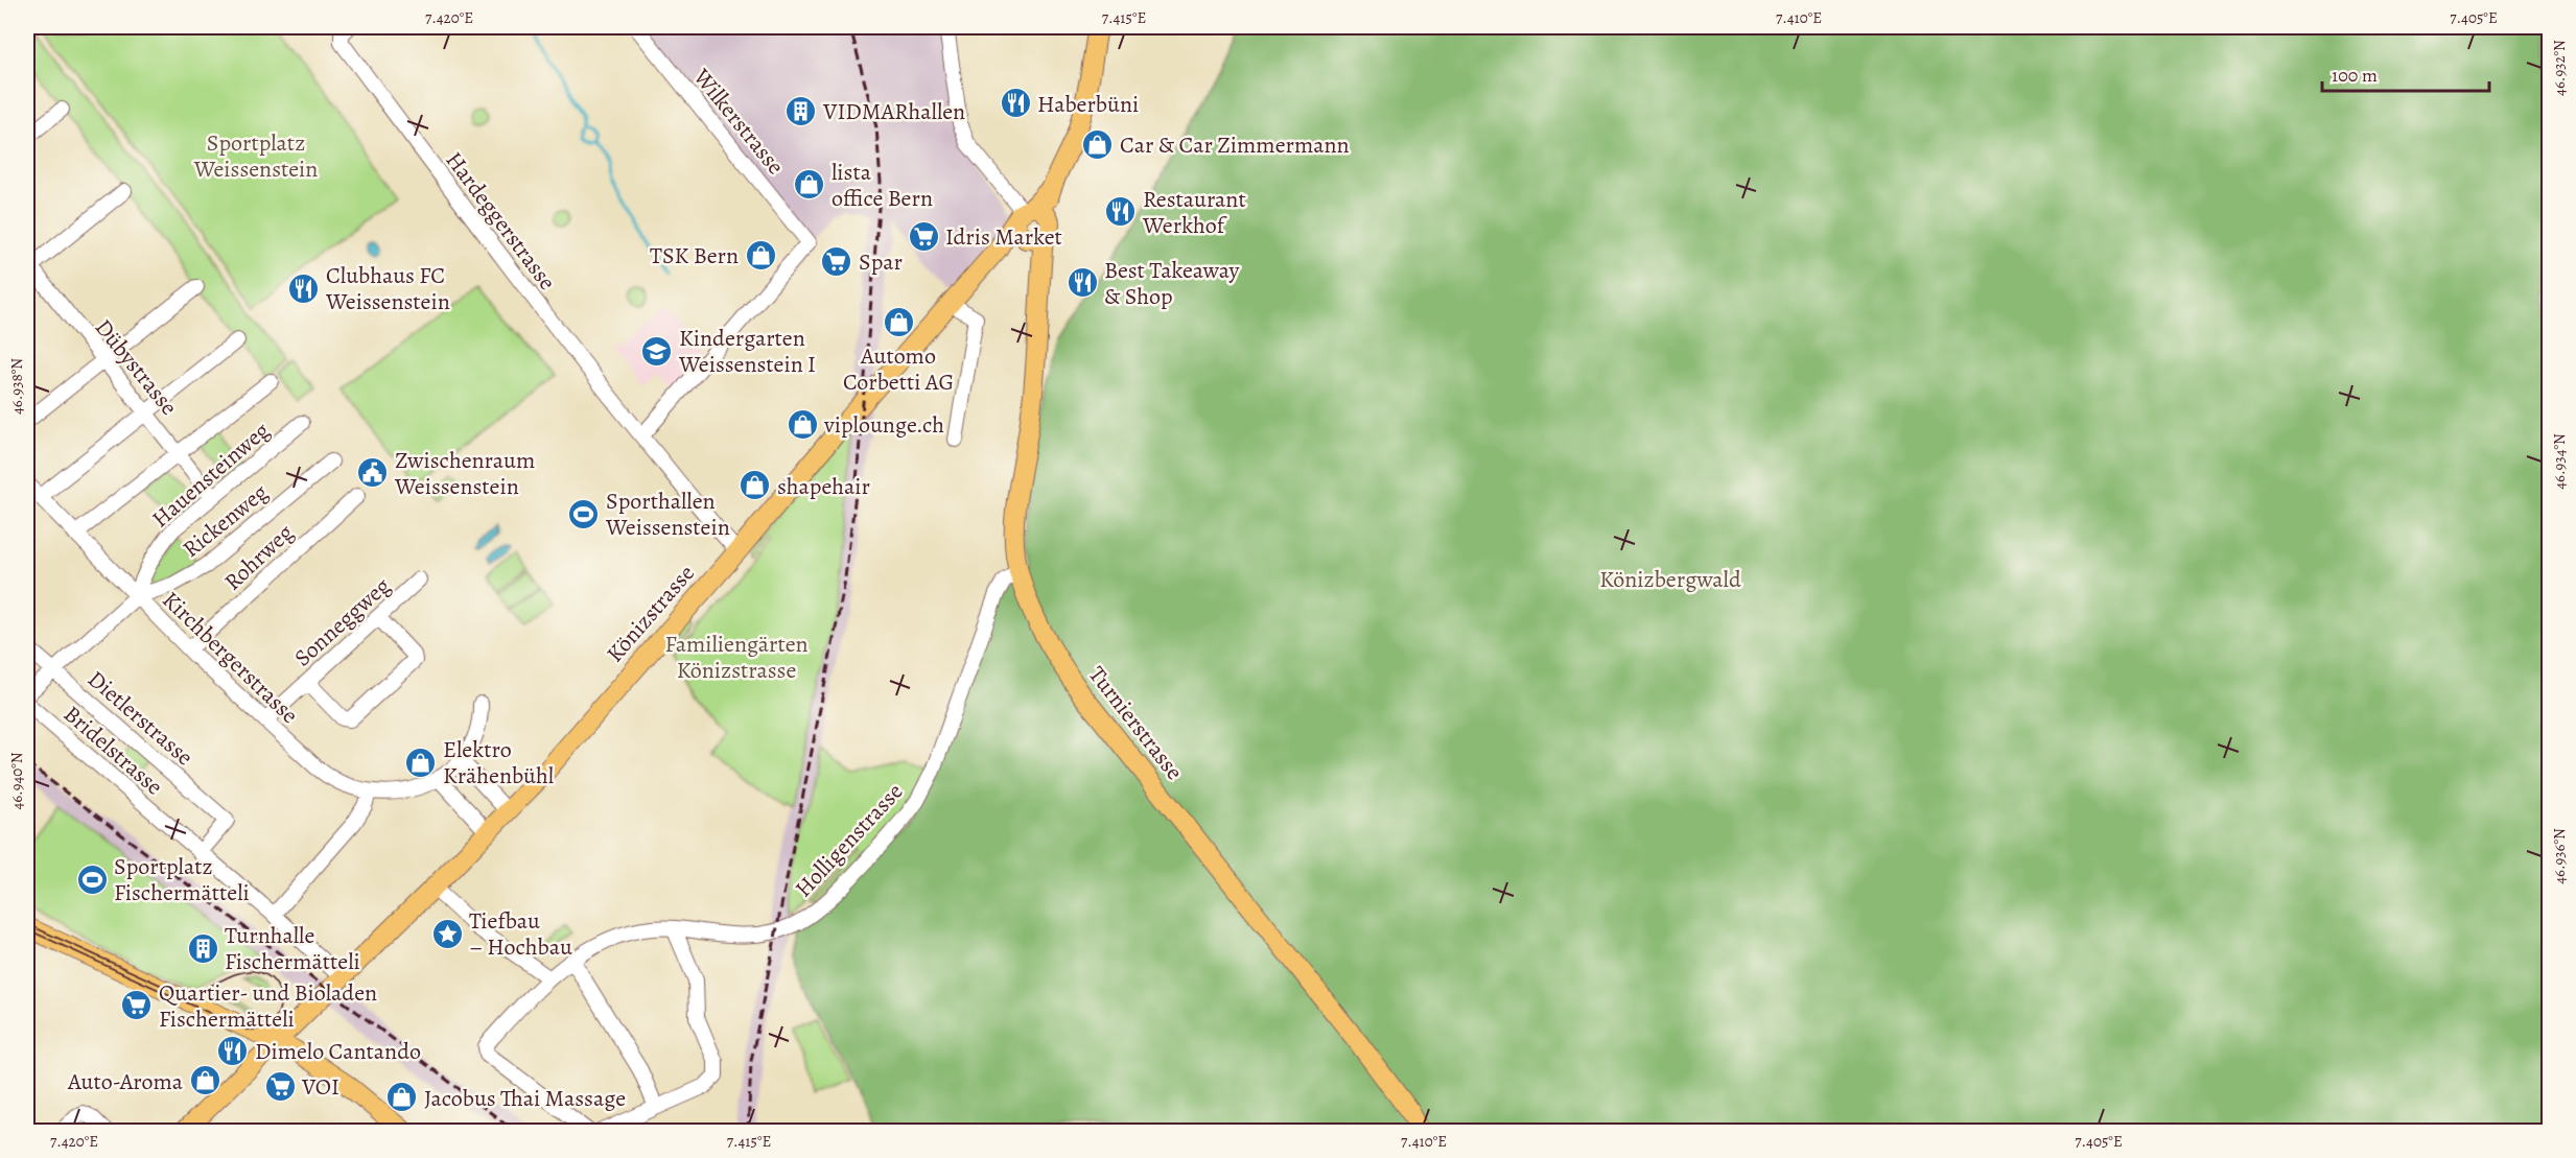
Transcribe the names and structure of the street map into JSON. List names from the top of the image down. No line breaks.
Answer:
{"streets":{"main road":["Könizstrasse","Turnierstrasse"],"street":["Wilkerstrasse","Hardeggerstrasse","Dübystrasse","Hauensteinweg","Rickenweg","Rohrweg","Sonneggweg","Kirchbergerstrasse","Dietlerstrasse","Bridelstrasse","Holligenstrasse"]},"crossings":[["Wilkerstrasse","Hardeggerstrasse"],["Hardeggerstrasse","Könizstrasse"],["Dübystrasse","Hauensteinweg"],["Hauensteinweg","Rickenweg"],["Hauensteinweg","Kirchbergerstrasse"],["Rickenweg","Kirchbergerstrasse"],["Rohrweg","Kirchbergerstrasse"],["Könizstrasse","Turnierstrasse"],["Könizstrasse","Bridelstrasse"],["Sonneggweg","Kirchbergerstrasse"],["Dietlerstrasse","Bridelstrasse"],["Turnierstrasse","Holligenstrasse"]],"parks":["Sportplatz Weissenstein","Könizbergwald","Familiengärten Könizstrasse"],"places":{"restaurant":["Haberbüni","Restaurant Werkhof","Best Takeaway & Shop","Clubhaus FC Weissenstein","Dimelo Cantando"],"building":["VIDMARhallen","Turnhalle Fischermätteli"],"shop":["Car & Car Zimmermann","lista office Bern","TSK Bern","Automo Corbetti AG","viplounge.ch","shapehair","Elektro Krähenbühl","Auto-Aroma","Jacobus Thai Massage"],"supermarket":["Idris Market","Spar","Quartier- und Bioladen Fischermätteli","VOI"],"school or university":["Kindergarten Weissenstein I"],"public building":["Zwischenraum Weissenstein"],"sports":["Sporthallen Weissenstein","Sportplatz Fischermätteli"],"place":["Tiefbau – Hochbau"]},"scale_bar":"100 m","coordinates":["7.420°E","7.415°E","7.410°E","7.405°E","46.932°N","46.938°N","46.934°N","46.940°N","46.936°N"]}
